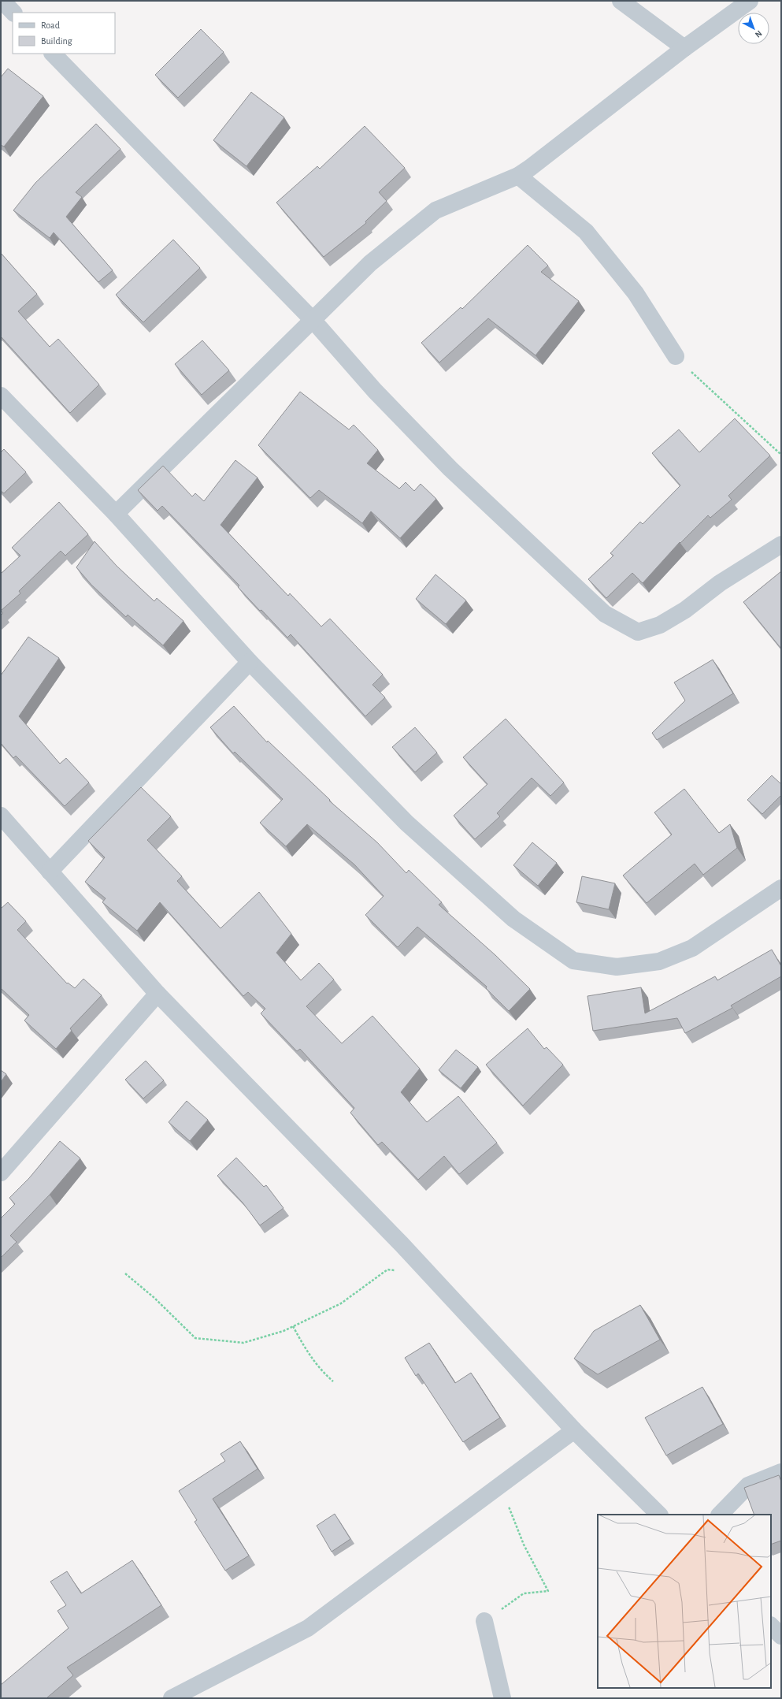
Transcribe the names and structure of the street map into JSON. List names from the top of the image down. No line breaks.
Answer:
{"legend":["Road","Building"],"north":"bottom right"}
